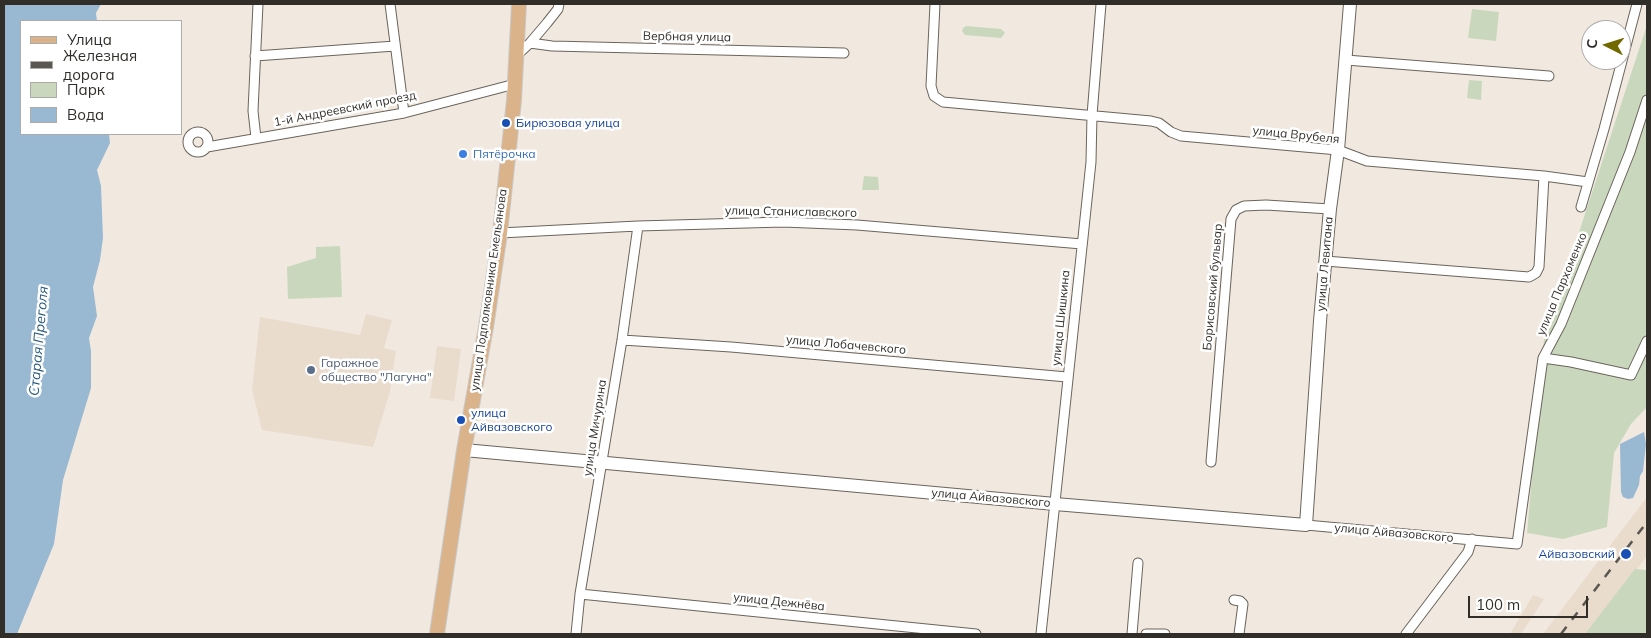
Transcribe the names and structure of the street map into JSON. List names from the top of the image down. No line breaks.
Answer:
{"streets":{"main road":["улица Подполковника Емельянова"],"street":["Вербная улица","1-й Андреевский проезд","улица Врубеля","улица Станиславского","улица Левитана","улица Пархоменко","Борисовский бульвар","улица Шишкина","улица Лобачевского","улица Мичурина","улица Айвазовского","улица Дежнёва"]},"crossings":[["1-й Андреевский проезд","улица Подполковника Емельянова"],["улица Врубеля","улица Левитана"],["улица Врубеля","улица Шишкина"],["улица Станиславского","улица Подполковника Емельянова"],["улица Станиславского","улица Шишкина"],["улица Станиславского","улица Мичурина"],["улица Левитана","Борисовский бульвар"],["улица Левитана","улица Айвазовского"],["улица Пархоменко","улица Айвазовского"],["улица Подполковника Емельянова","улица Айвазовского"],["улица Шишкина","улица Лобачевского"],["улица Шишкина","улица Айвазовского"],["улица Лобачевского","улица Мичурина"],["улица Мичурина","улица Айвазовского"],["улица Мичурина","улица Дежнёва"]],"water":["Старая Преголя"],"places":["Бирюзовая улица","Пятёрочка","Гаражное общество \"Лагуна\"","улица Айвазовского","Айвазовский"],"legend":["Улица","Железная дорога","Парк","Вода"],"scale_bar":"100 m","north":"left"}
